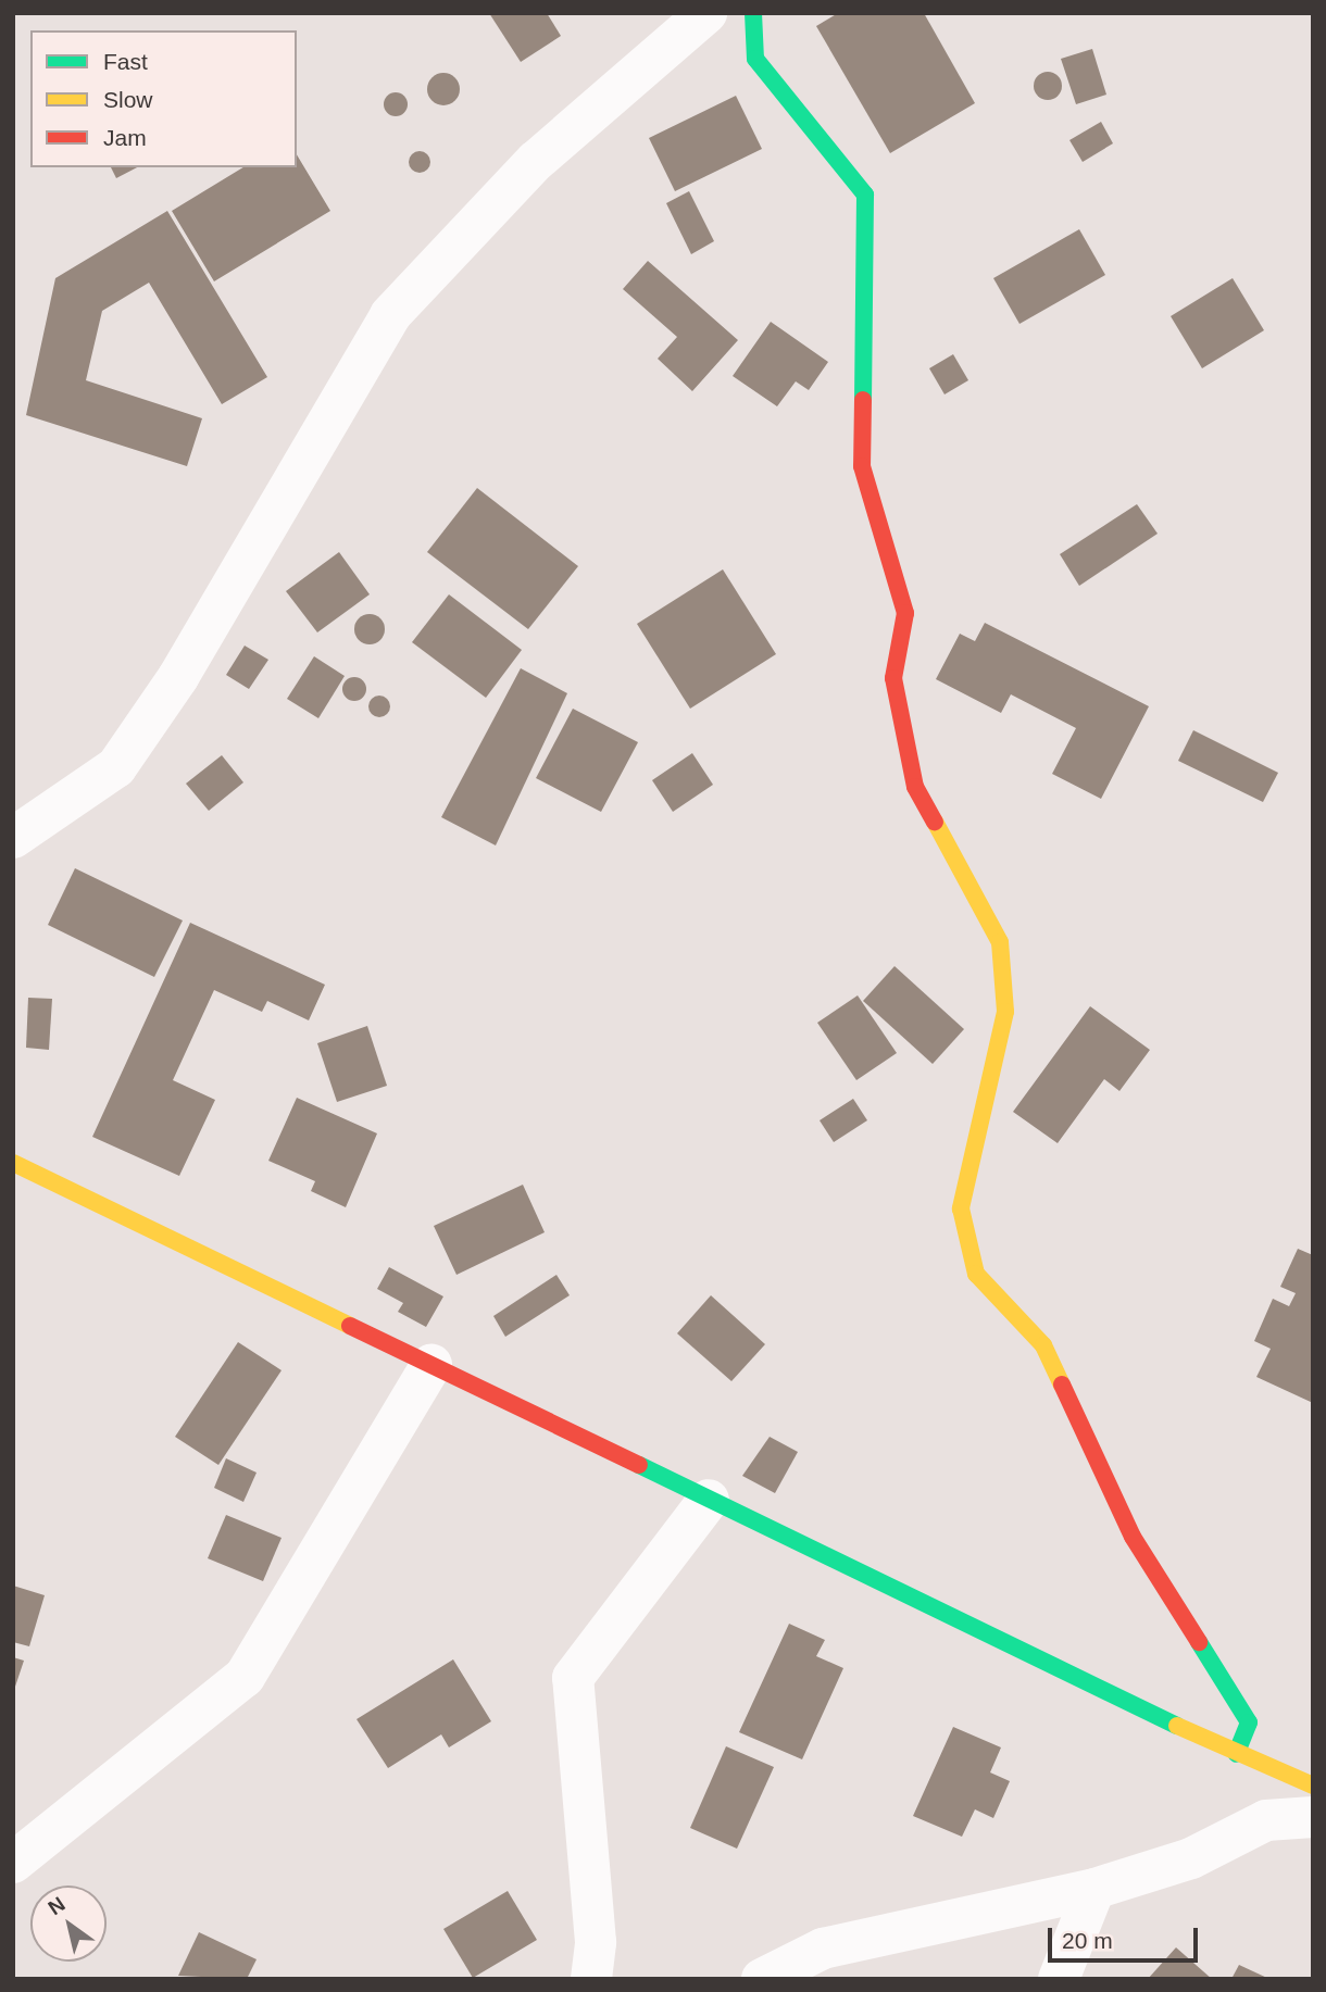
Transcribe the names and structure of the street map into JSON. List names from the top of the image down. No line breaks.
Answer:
{"legend":["Fast","Slow","Jam"],"scale_bar":"20 m","north":"top left"}
